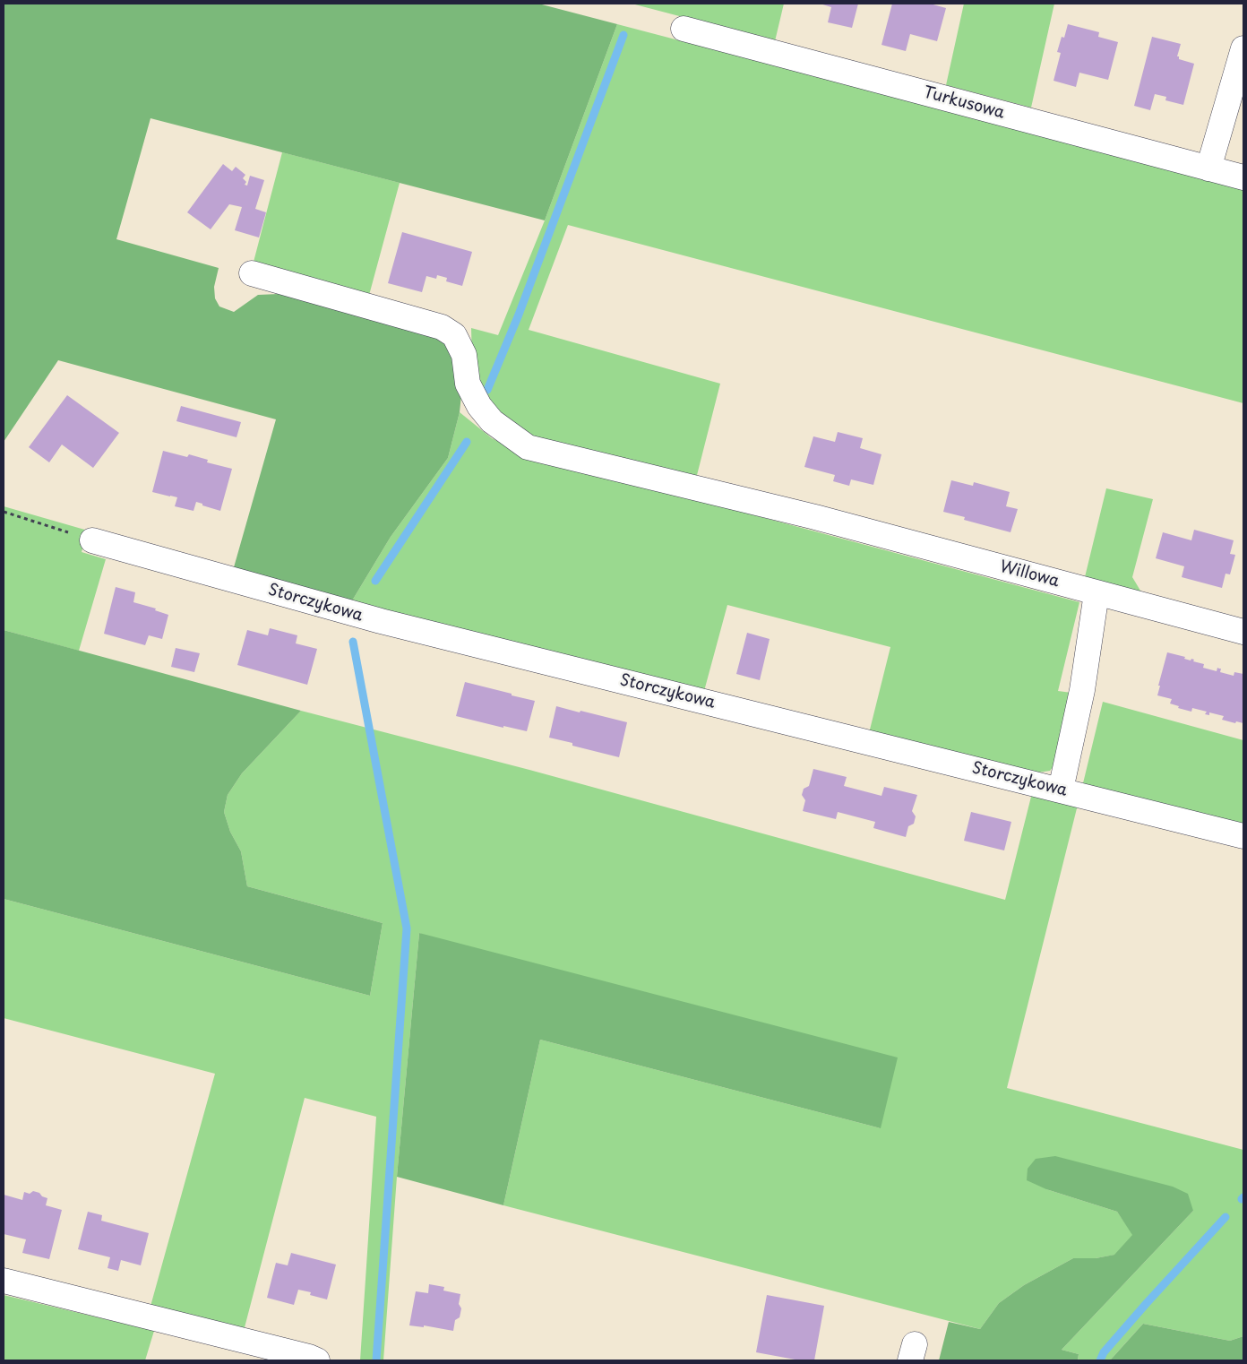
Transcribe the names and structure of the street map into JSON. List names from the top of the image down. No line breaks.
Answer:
{"streets":{"street":["Turkusowa","Willowa","Storczykowa"]}}
